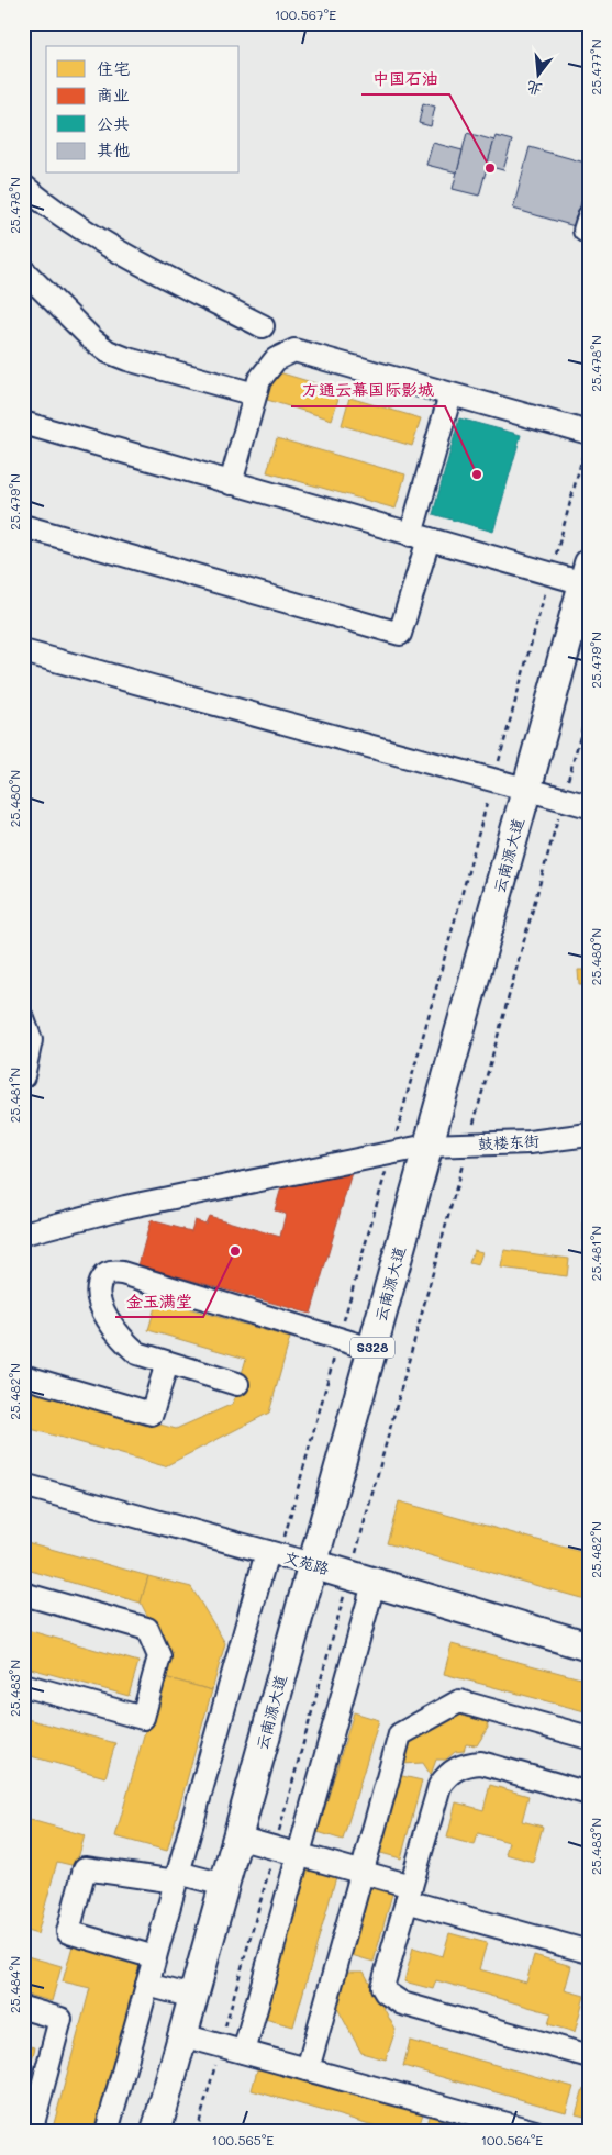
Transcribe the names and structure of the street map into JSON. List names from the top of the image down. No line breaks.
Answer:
{"streets":{"main road":["云南源大道","S328","文苑路"],"street":["鼓楼东街"]},"crossings":[["云南源大道","鼓楼东街"],["云南源大道","文苑路"]],"places":["中国石油","方通云幕国际影城","金玉满堂"],"legend":["住宅","商业","公共","其他"],"north":"bottom","coordinates":["100.567°E","25.477°N","25.478°N","25.479°N","25.480°N","25.481°N","25.482°N","25.483°N","25.484°N","100.565°E","100.564°E"]}
